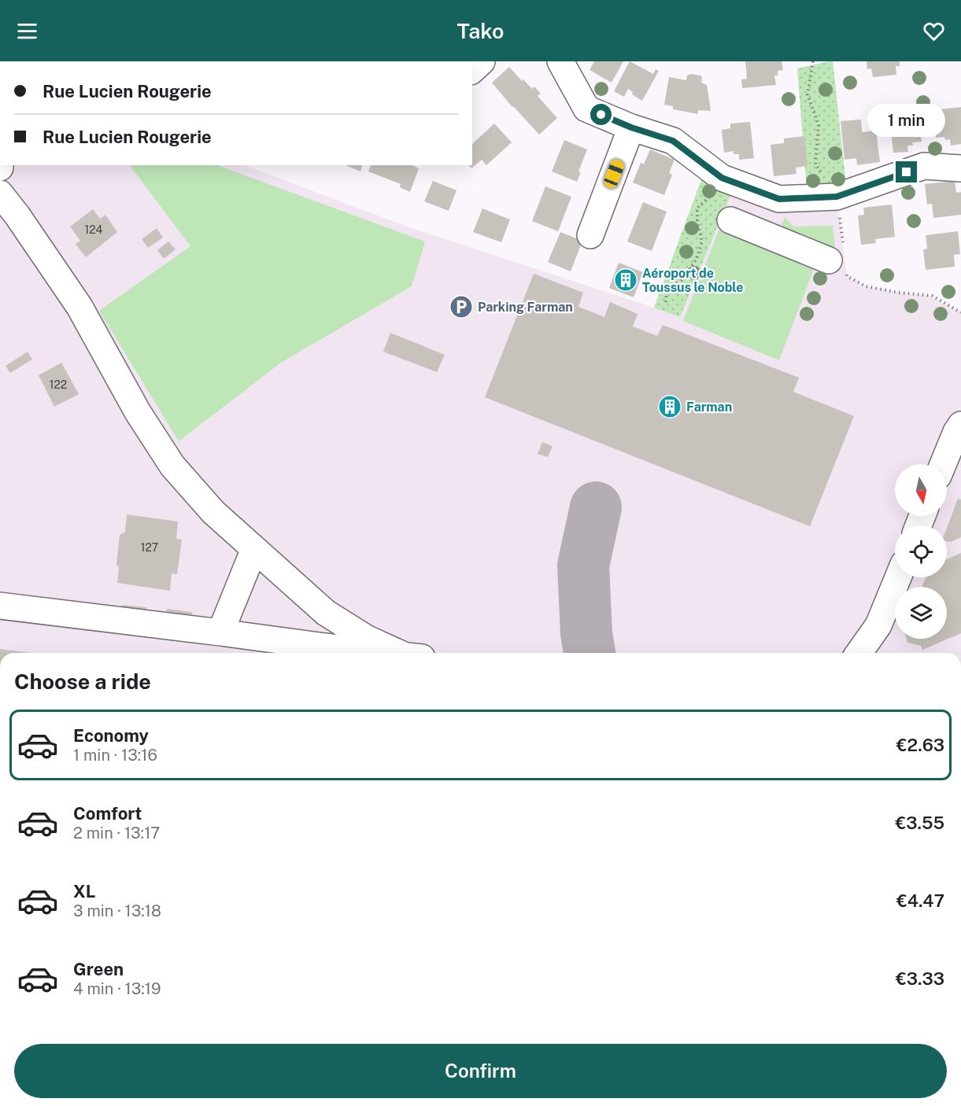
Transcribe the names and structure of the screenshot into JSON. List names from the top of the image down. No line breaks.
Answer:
{"places":{"building":["Aéroport de Toussus le Noble","Farman"],"parking":["Parking Farman"]},"house_numbers":["124","122","127"],"north":"bottom","page":{"header":"Tako","banner":["Rue Lucien Rougerie","Rue Lucien Rougerie"],"bubble":"1 min","heading":"Choose a ride","list":[{"name":"Economy","note":"1 min · 13:16","value":"€2.63"},{"name":"Comfort","note":"2 min · 13:17","value":"€3.55"},{"name":"XL","note":"3 min · 13:18","value":"€4.47"},{"name":"Green","note":"4 min · 13:19","value":"€3.33"}],"buttons":"Confirm"}}
